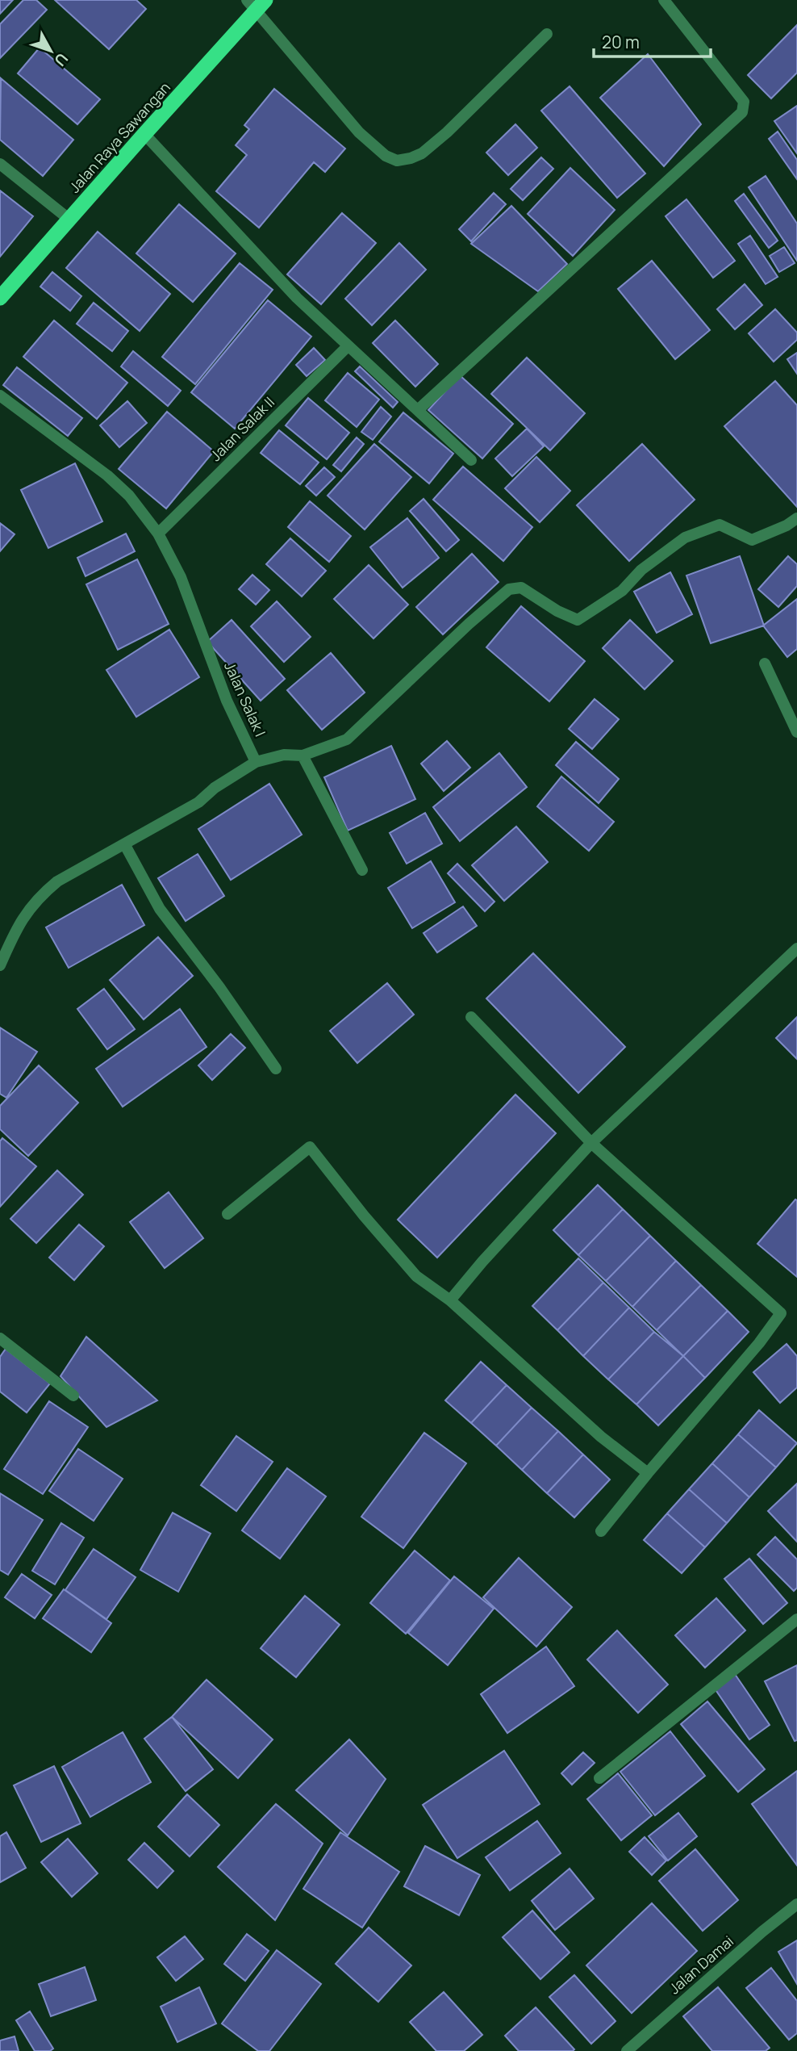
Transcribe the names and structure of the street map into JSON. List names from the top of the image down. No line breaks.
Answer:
{"streets":{"highway":["Jalan Raya Sawangan"],"street":["Jalan Salak II","Jalan Salak I","Jalan Damai"]},"crossings":[["Jalan Salak II","Jalan Salak I"]],"scale_bar":"20 m","north":"bottom right"}
